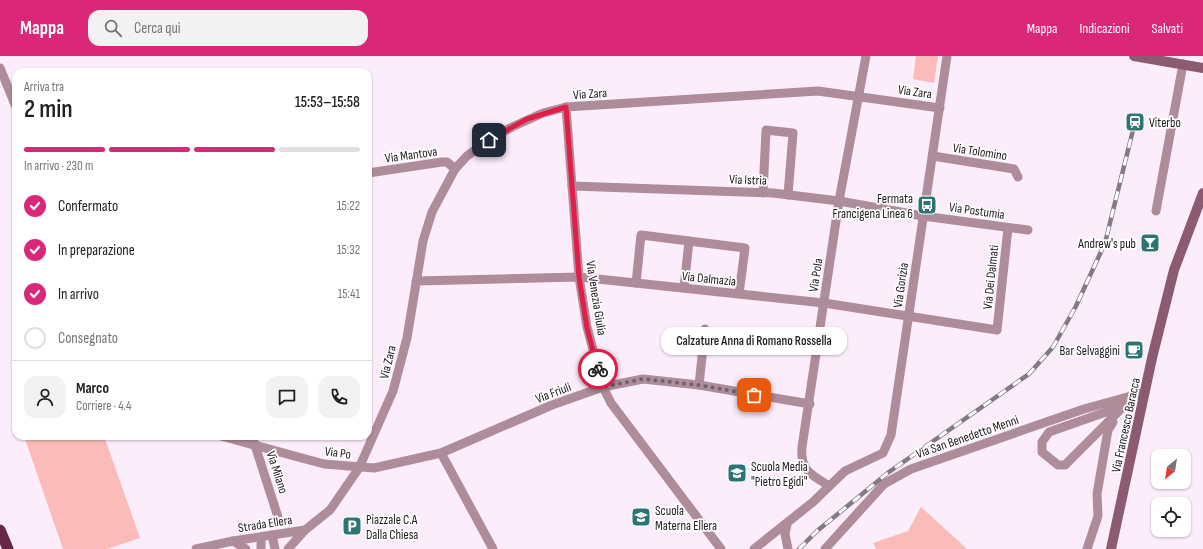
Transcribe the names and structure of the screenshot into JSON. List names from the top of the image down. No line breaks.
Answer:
{"streets":{"main road":["Via Francesco Baracca"],"street":["Via Zara","Via Tolomino","Via Mantova","Via Istria","Via Postumia","Via Pola","Via Dei Dalmati","Via Dalmazia","Via Gorizia","Via Venezia Giulia","Via Friuli","Via San Benedetto Menni","Via Po","Via Milano","Strada Ellera"]},"crossings":[["Via Zara","Via Mantova"],["Via Zara","Via Pola"],["Via Zara","Via Dalmazia"],["Via Zara","Via Gorizia"],["Via Zara","Via Venezia Giulia"],["Via Zara","Via Friuli"],["Via Zara","Via Po"],["Via Zara","Strada Ellera"],["Via Tolomino","Via Gorizia"],["Via Istria","Via Postumia"],["Via Istria","Via Pola"],["Via Istria","Via Gorizia"],["Via Istria","Via Venezia Giulia"],["Via Postumia","Via Dei Dalmati"],["Via Postumia","Via Gorizia"],["Via Pola","Via Dalmazia"],["Via Pola","Via Gorizia"],["Via Pola","Via Friuli"],["Via Dei Dalmati","Via Dalmazia"],["Via Dalmazia","Via Gorizia"],["Via Dalmazia","Via Venezia Giulia"],["Via Venezia Giulia","Via Friuli"],["Via Friuli","Via Po"],["Via Friuli","Strada Ellera"],["Via Francesco Baracca","Via San Benedetto Menni"],["Via Po","Via Milano"],["Via Po","Strada Ellera"]],"places":{"station":["Viterbo"],"bus stop":["Fermata Francigena Linea 6"],"bar":["Andrew's pub"],"cafe":["Bar Selvaggini"],"other":["Calzature Anna di Romano Rossella"],"school or university":["Scuola Media \"Pietro Egidi\"","Scuola Materna Ellera"],"parking":["Piazzale C.A Dalla Chiesa"]},"north":"bottom left","page":{"header":"Mappa","search":"Cerca qui","nav":["Mappa","Indicazioni","Salvati"],"heading":["2 min","Arriva tra","15:53–15:58"],"panel":["Marco","Corriere · 4.4"],"bar":"In arrivo · 230 m","list":[["Confermato","15:22"],["In preparazione","15:32"],["In arrivo","15:41"],"Consegnato"],"bubble":"Calzature Anna di Romano Rossella"}}
